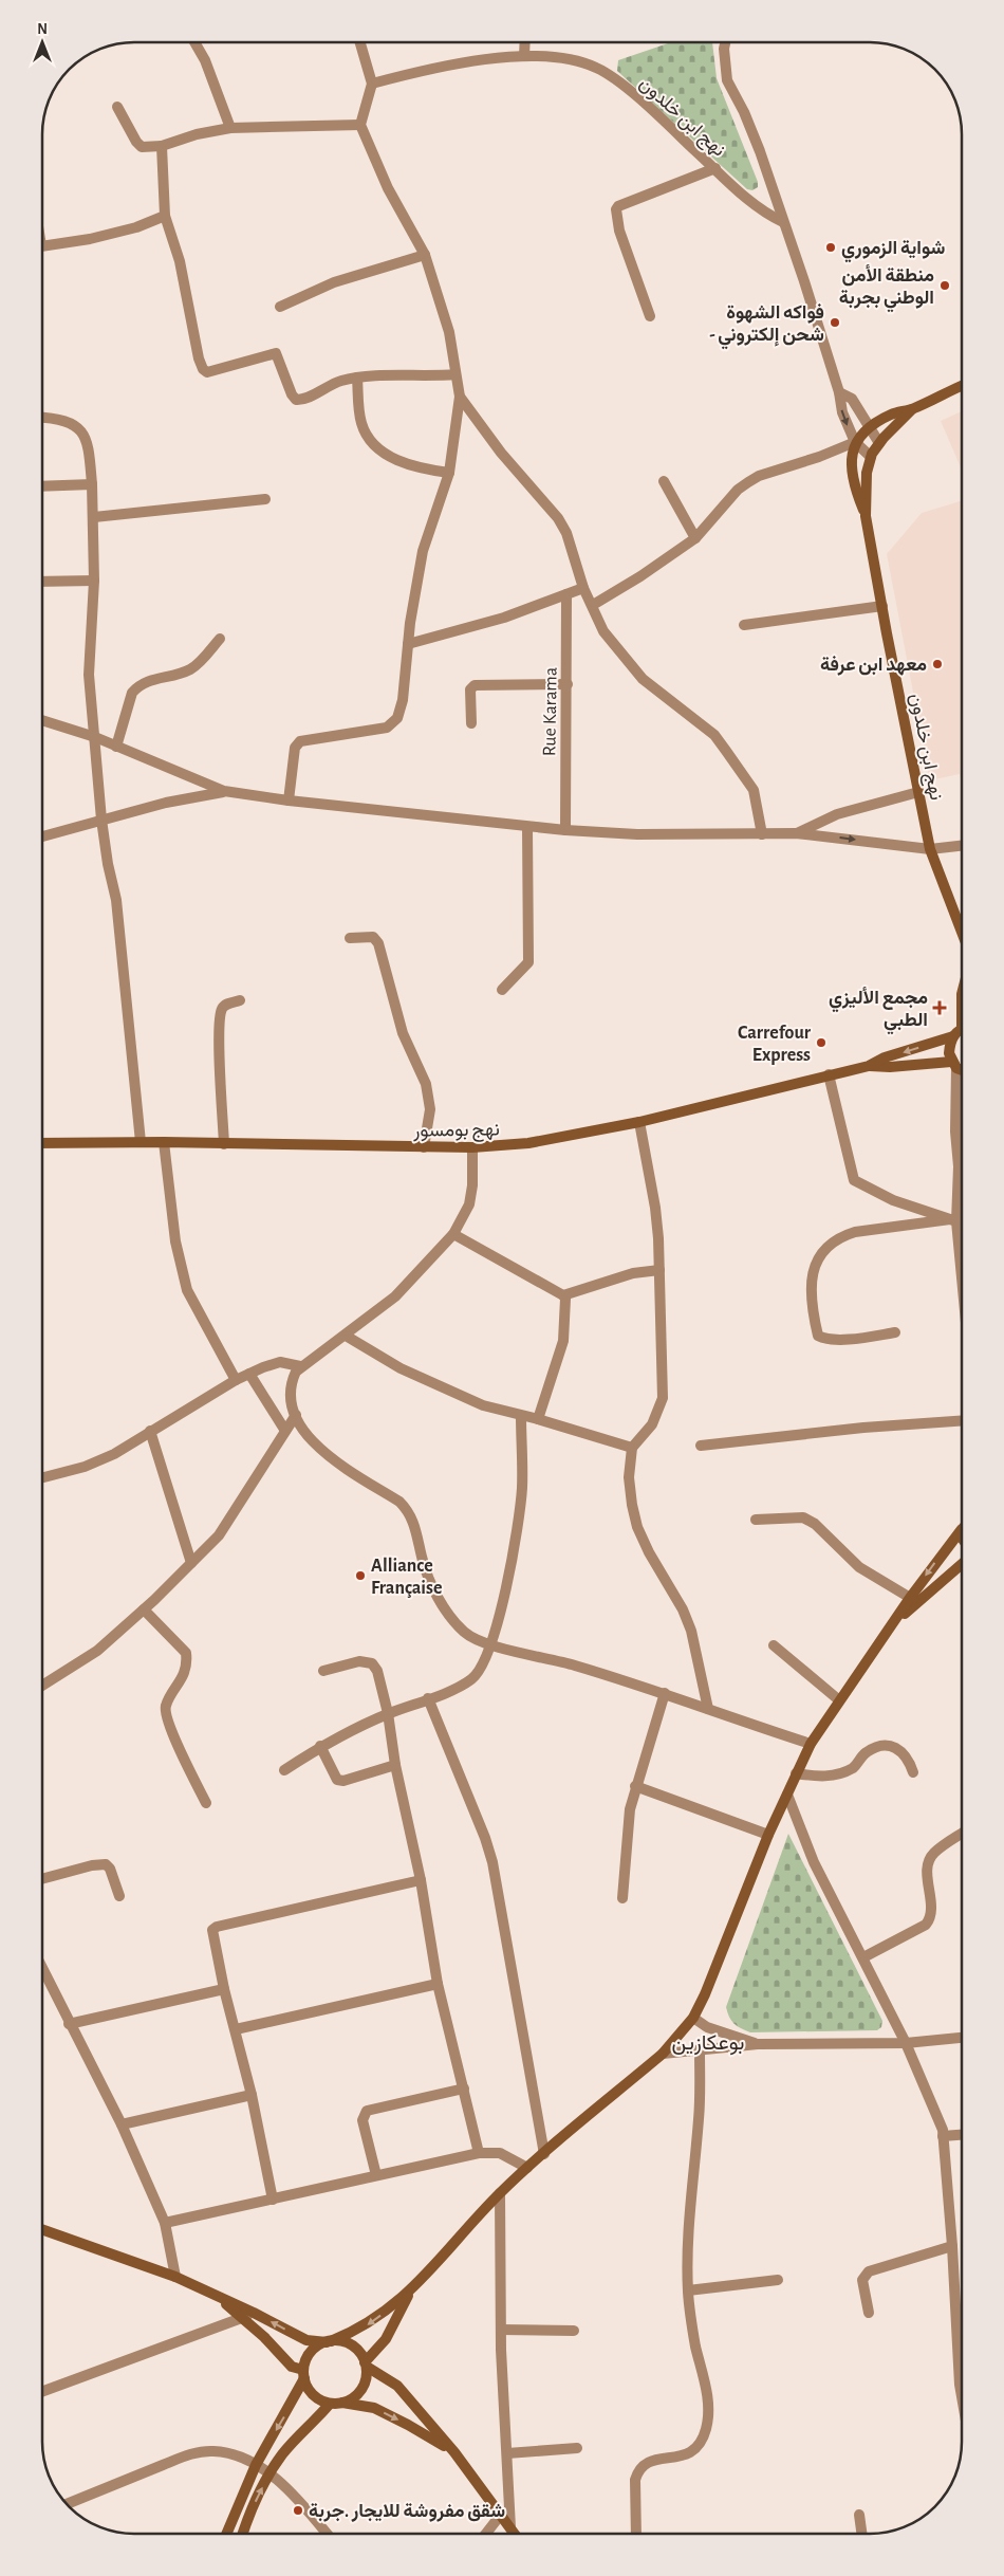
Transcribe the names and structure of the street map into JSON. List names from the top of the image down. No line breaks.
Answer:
{"streets":{"main road":["نهج ابن خلدون","نهج بومسور"],"street":["Rue Karama"]},"districts":["بوعكازين"],"places":{"other":["شواية الزموري","منطقة الأمن الوطني بجربة","فواكه الشهوة - شحن إلكتروني","معهد ابن عرفة","Carrefour Express","Alliance Française","شقق مفروشة للايجار .جربة"],"health":["مجمع الأليزي الطبي"]},"north":"top"}
